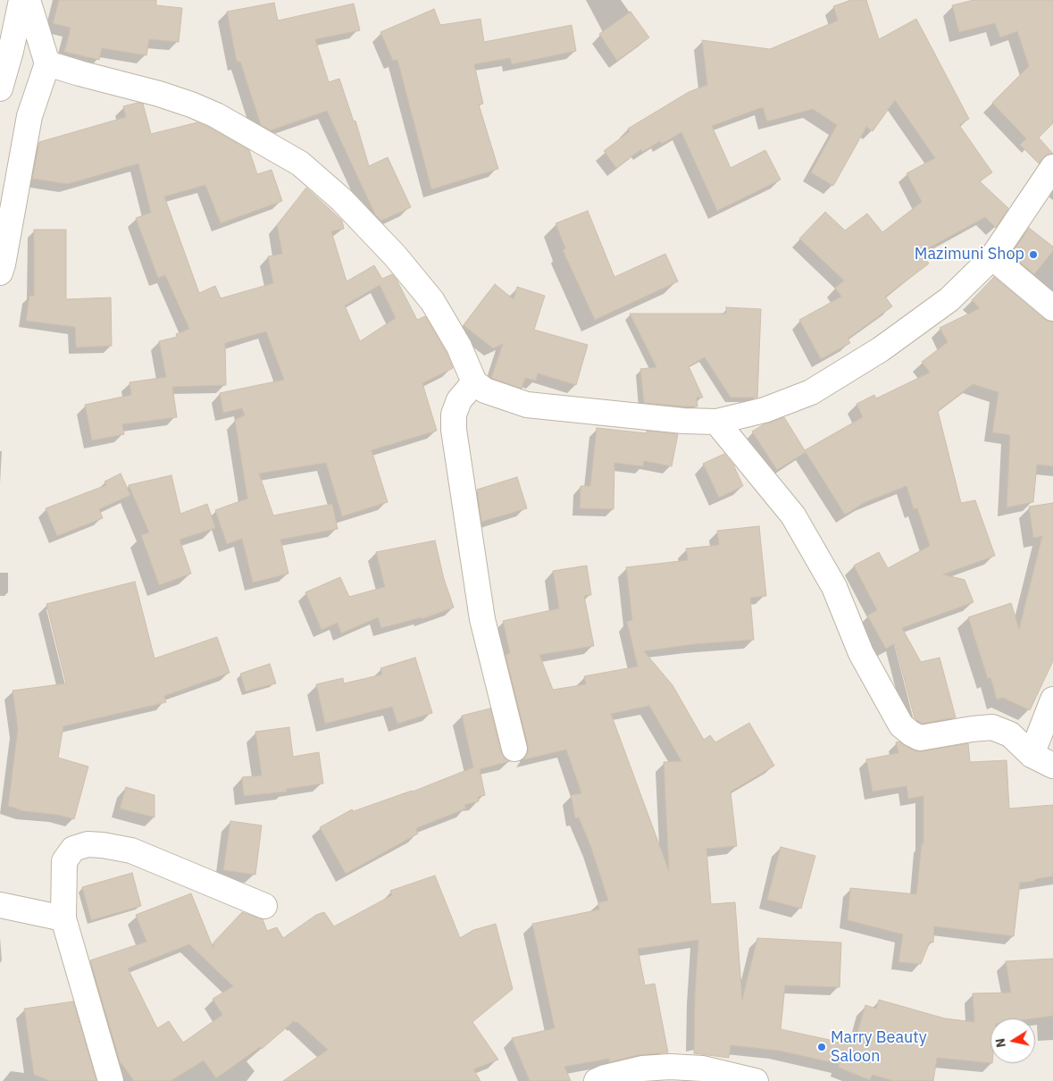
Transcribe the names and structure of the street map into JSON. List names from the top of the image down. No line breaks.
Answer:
{"places":["Mazimuni Shop","Marry Beauty Saloon"],"north":"left"}
